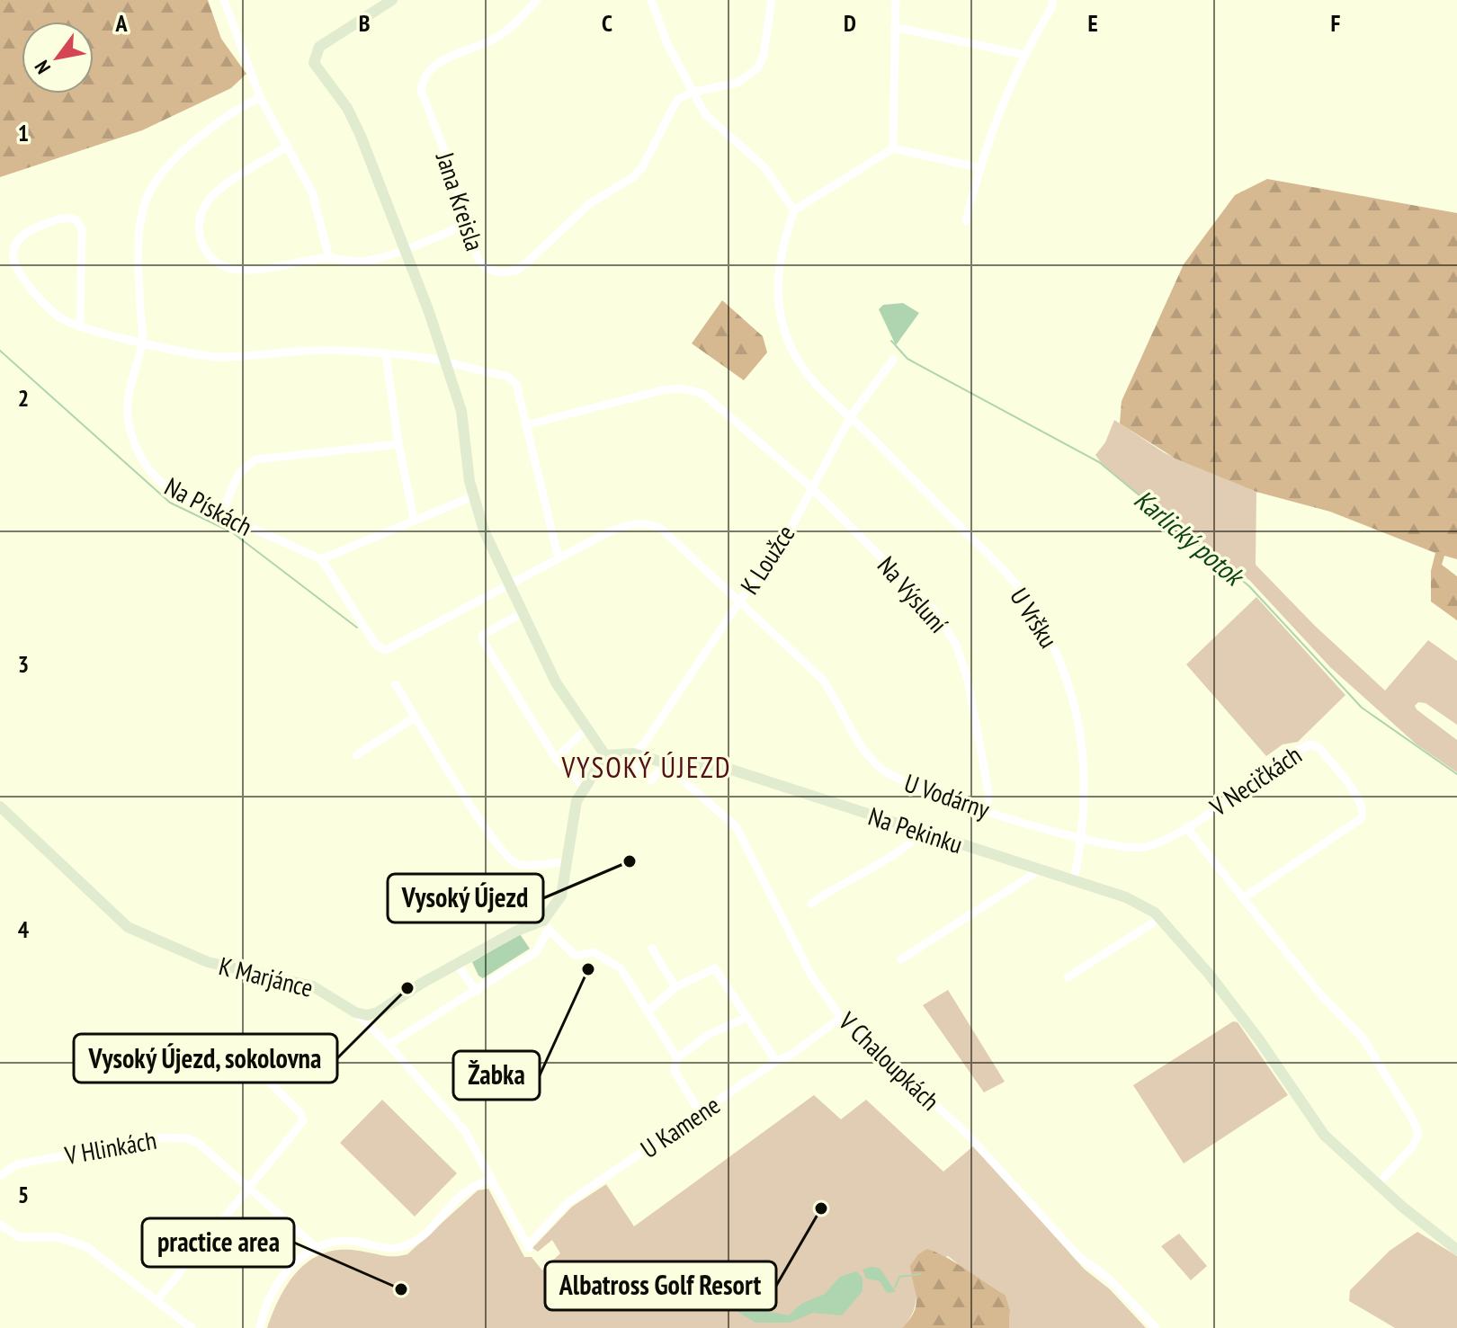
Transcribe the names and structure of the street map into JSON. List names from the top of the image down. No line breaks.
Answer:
{"streets":{"street":["Jana Kreisla","Na Pískách","K Loužce","Na Výsluní","U Vršku","V Necičkách","U Vodárny","Na Pekinku","K Marjánce","V Chaloupkách","U Kamene","V Hlinkách"]},"crossings":[["Na Pískách","U Vodárny"],["K Loužce","Na Výsluní"],["K Loužce","U Vršku"],["K Loužce","U Vodárny"],["K Loužce","Na Pekinku"],["Na Výsluní","U Vodárny"],["U Vršku","U Vodárny"],["U Vršku","Na Pekinku"],["V Necičkách","U Vodárny"],["V Necičkách","Na Pekinku"],["Na Pekinku","V Chaloupkách"],["V Chaloupkách","U Kamene"]],"districts":["VYSOKÝ ÚJEZD"],"water":["Karlický potok"],"places":["Vysoký Újezd","Žabka","Vysoký Újezd, sokolovna","Albatross Golf Resort","practice area"],"north":"bottom left","grid":{"columns":["A","B","C","D","E","F"],"rows":["1","2","3","4","5"]}}
